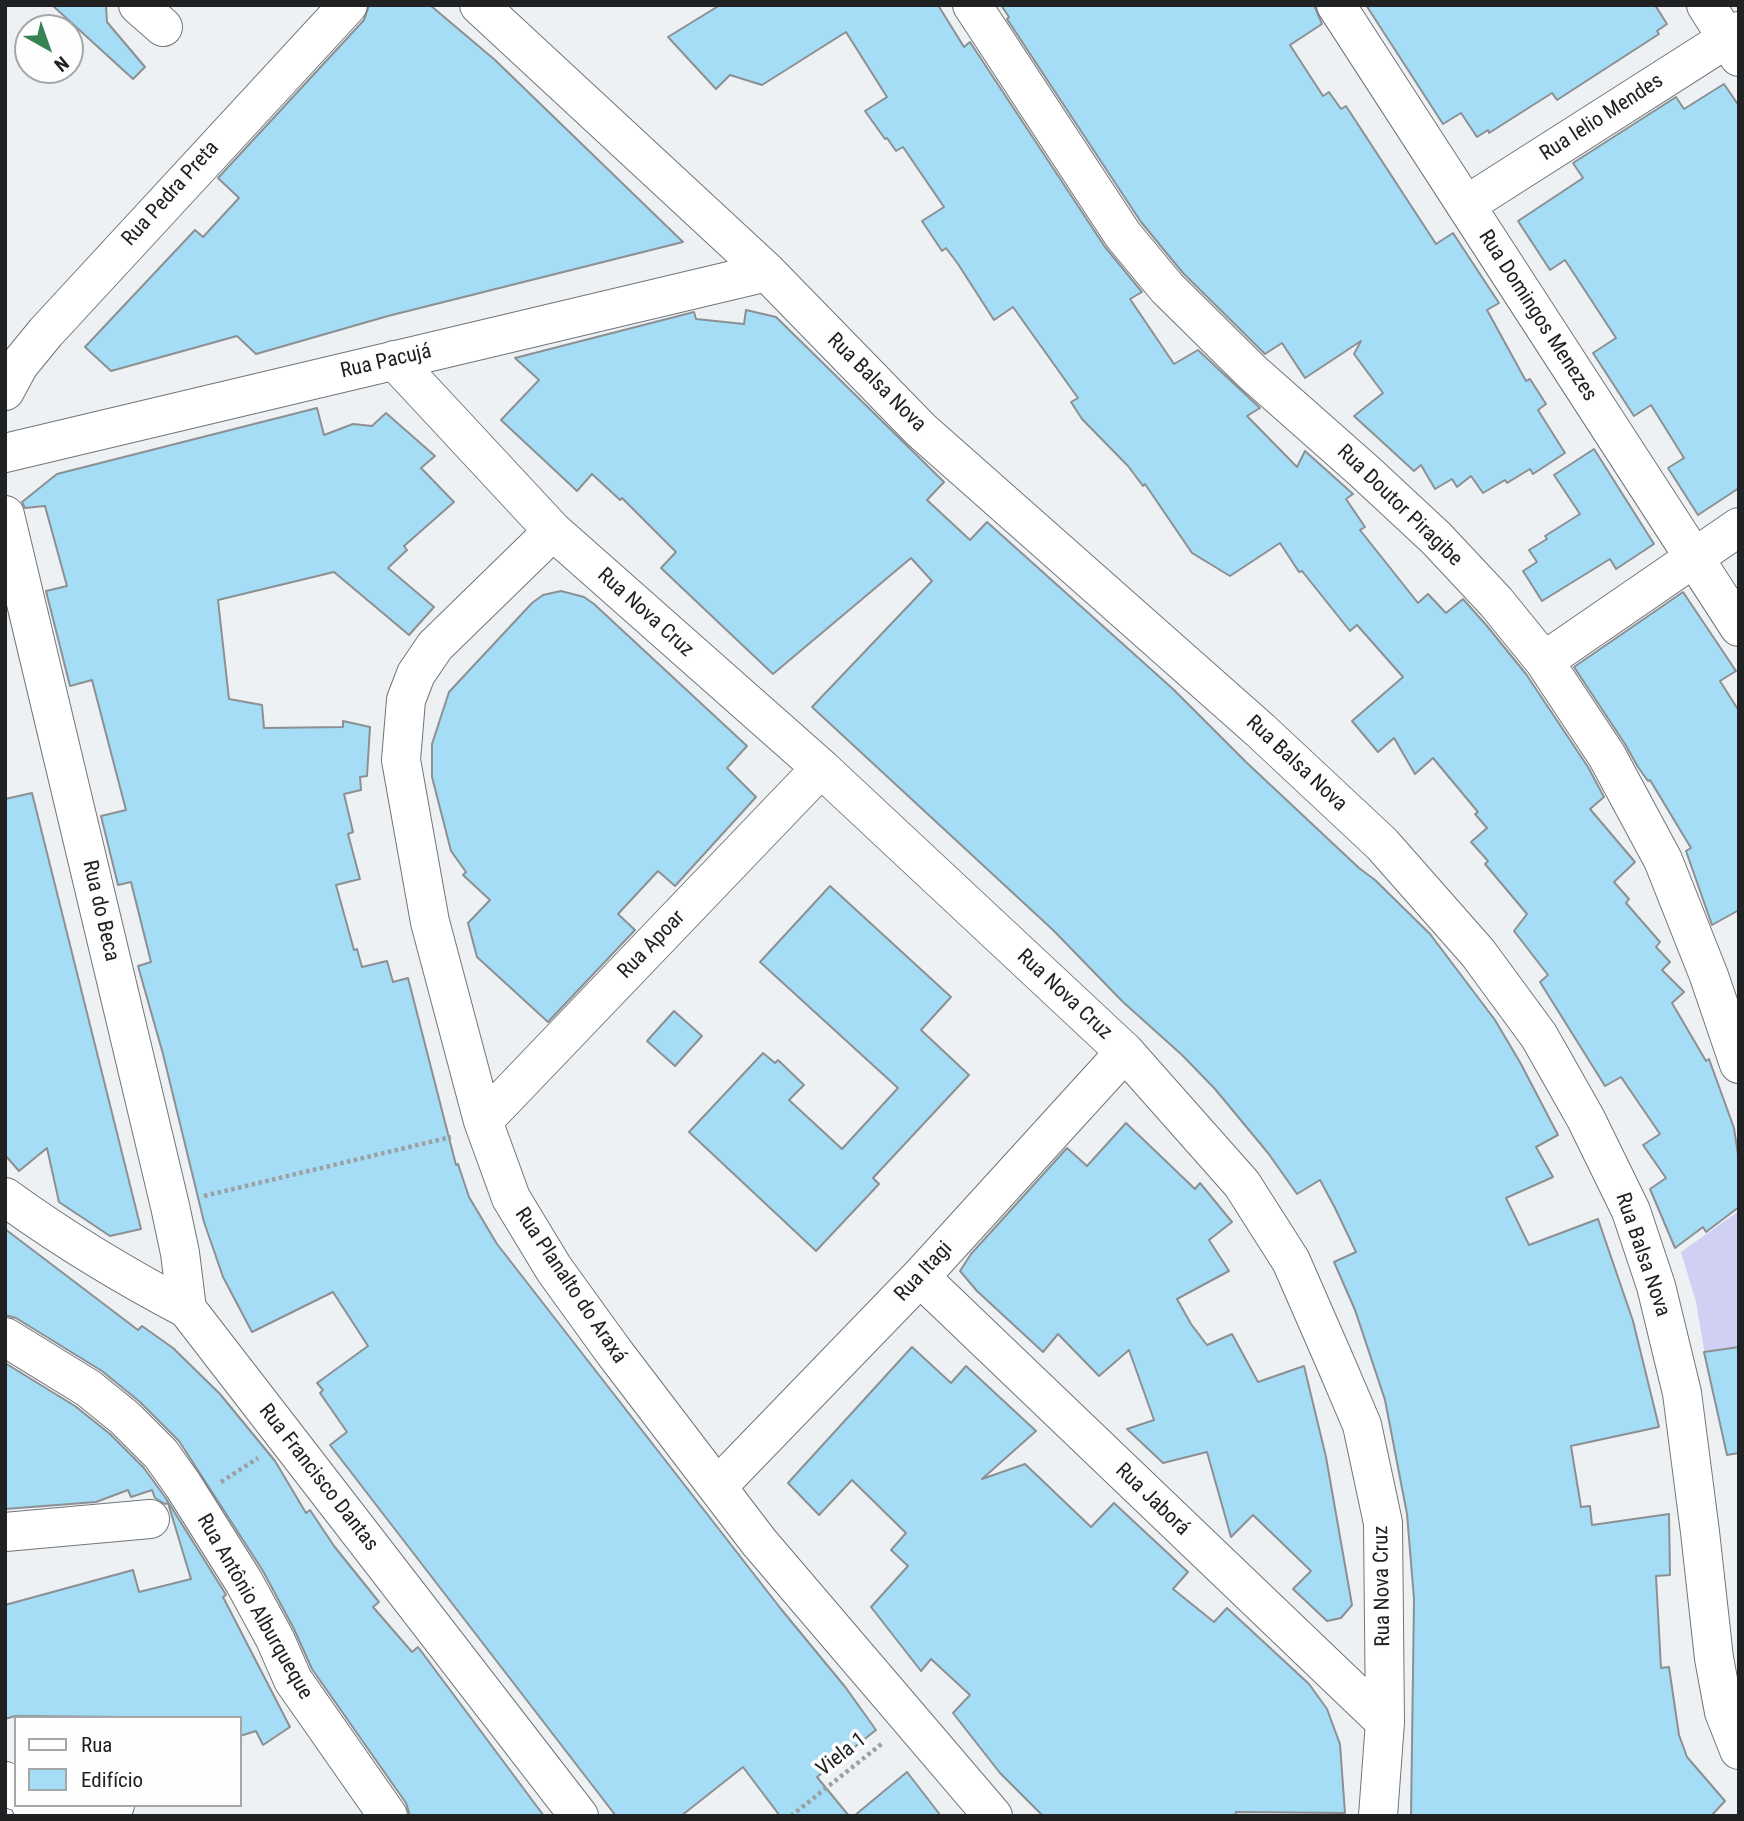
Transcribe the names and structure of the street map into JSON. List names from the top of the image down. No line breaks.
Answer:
{"streets":{"street":["Rua lelio Mendes","Rua Pedra Preta","Rua Domingos Menezes","Rua Pacujá","Rua Balsa Nova","Rua Doutor Piragibe","Rua Nova Cruz","Rua do Beca","Rua Apoar","Rua Itagi","Rua Planalto do Araxá","Rua Francisco Dantas","Rua Jaborá","Rua Antônio Alburqueque"],"path":["Viela 1"]},"crossings":[["Rua lelio Mendes","Rua Domingos Menezes"],["Rua Pacujá","Rua Balsa Nova"],["Rua Pacujá","Rua Nova Cruz"],["Rua Nova Cruz","Rua Apoar"],["Rua Nova Cruz","Rua Itagi"],["Rua Nova Cruz","Rua Planalto do Araxá"],["Rua Nova Cruz","Rua Jaborá"],["Rua do Beca","Rua Francisco Dantas"],["Rua Apoar","Rua Planalto do Araxá"],["Rua Itagi","Rua Planalto do Araxá"],["Rua Itagi","Rua Jaborá"],["Rua Planalto do Araxá","Viela 1"]],"legend":["Rua","Edifício"],"north":"bottom right"}
